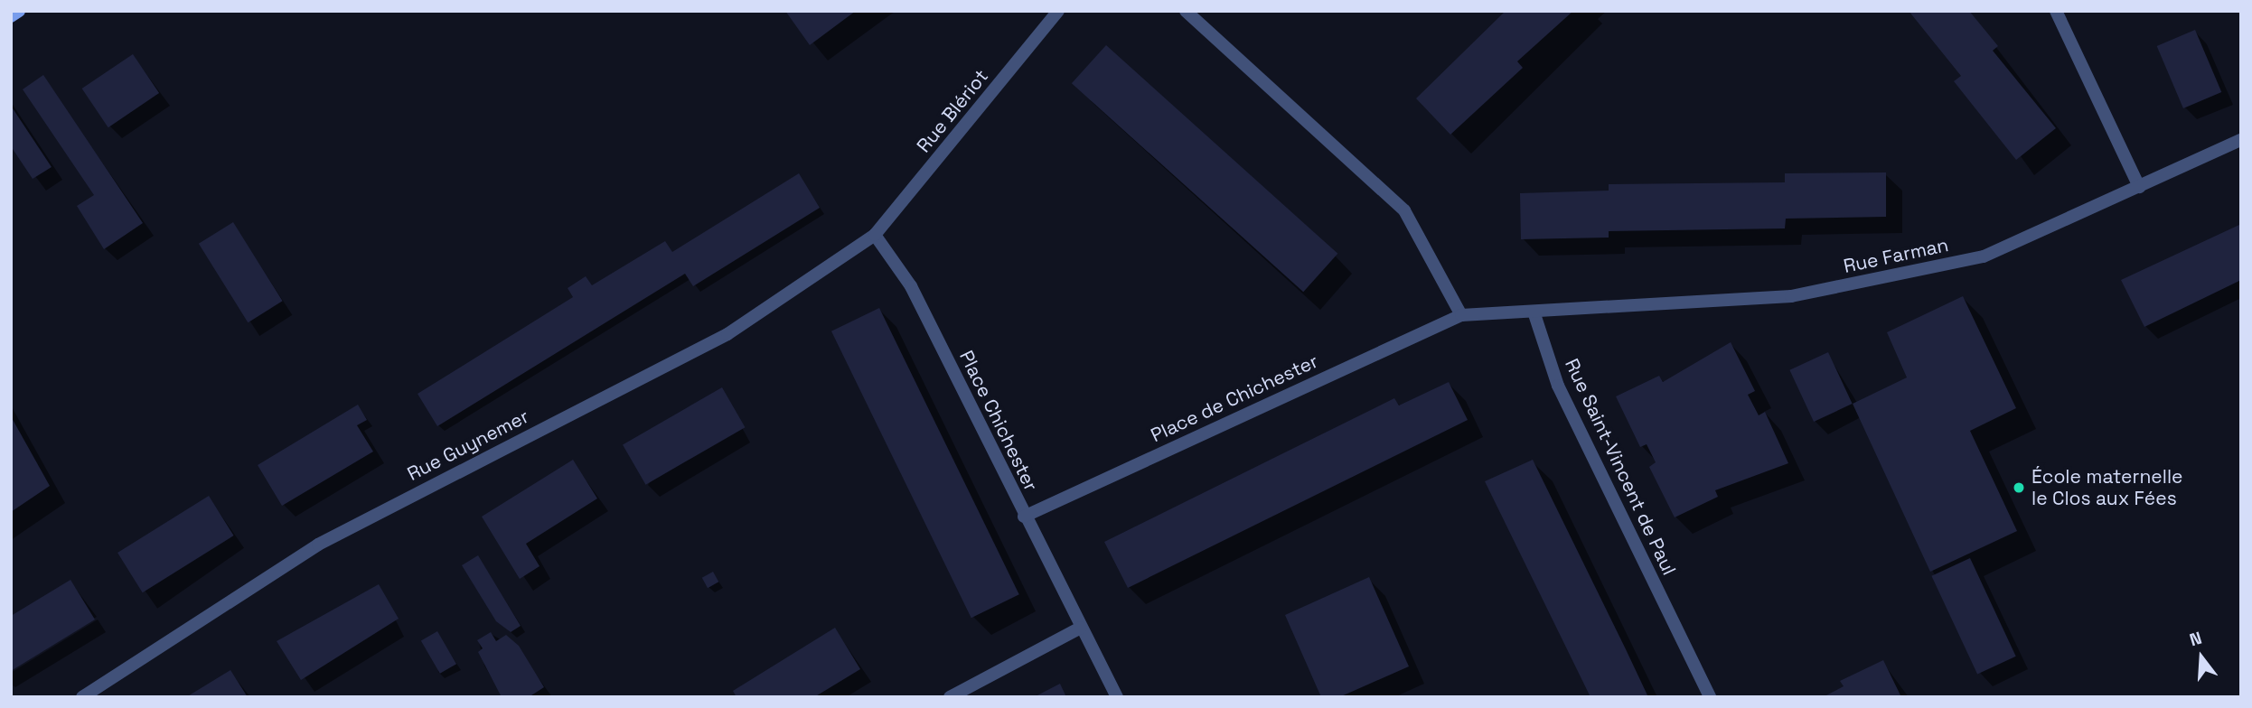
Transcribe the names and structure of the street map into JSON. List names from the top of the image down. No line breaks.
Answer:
{"streets":{"street":["Rue Blériot","Rue Farman","Place de Chichester","Place Chichester","Rue Guynemer","Rue Saint-Vincent de Paul"]},"crossings":[["Rue Blériot","Place Chichester"],["Rue Blériot","Rue Guynemer"],["Rue Farman","Rue Saint-Vincent de Paul"],["Place de Chichester","Place Chichester"],["Place Chichester","Rue Guynemer"]],"places":["École maternelle le Clos aux Fées"],"north":"top"}
